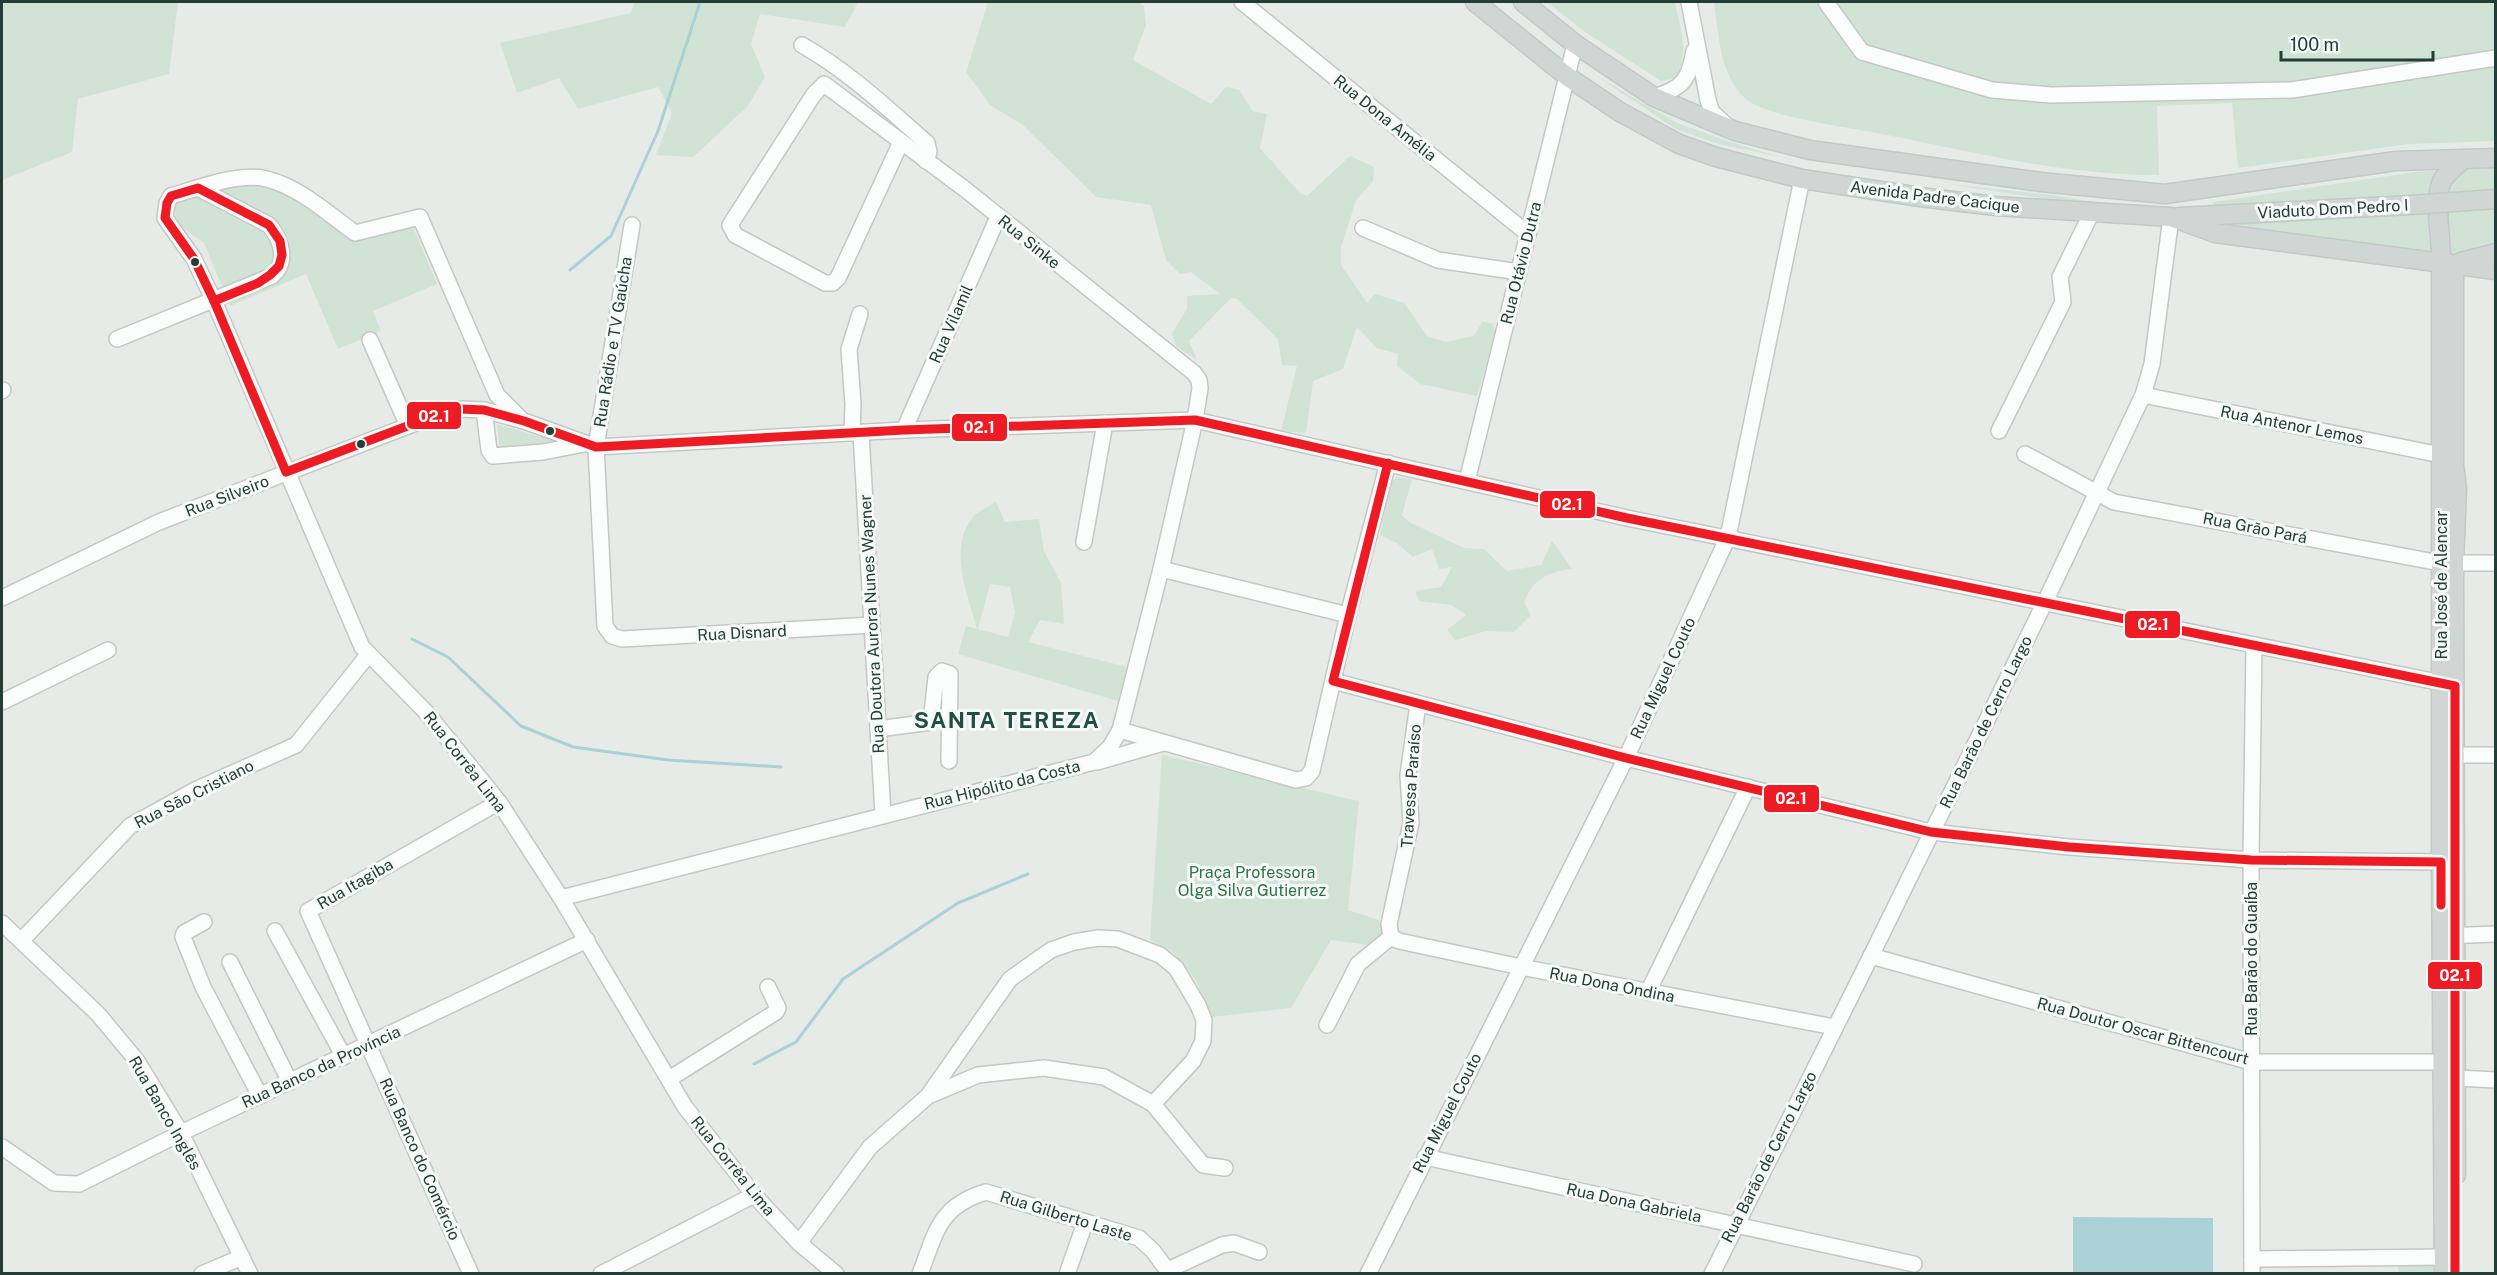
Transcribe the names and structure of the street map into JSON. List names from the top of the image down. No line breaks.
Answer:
{"streets":{"main road":["Avenida Padre Cacique","Viaduto Dom Pedro I","Rua José de Alencar"],"street":["Rua Dona Amélia","Rua Sinke","Rua Otávio Dutra","Rua Vilamil","Rua Rádio e TV Gaúcha","Rua Antenor Lemos","Rua Silveiro","Rua Grão Pará","Rua Doutora Aurora Nunes Wagner","Rua Disnard","Rua Miguel Couto","Rua Barão de Cerro Largo","Rua Corrêa Lima","Rua Hipólito da Costa","Travessa Paraíso","Rua São Cristiano","Rua Itagiba","Rua Barão do Guaíba","Rua Dona Ondina","Rua Doutor Oscar Bittencourt","Rua Banco da Província","Rua Banco Inglês","Rua Banco do Comércio","Rua Dona Gabriela","Rua Gilberto Laste"]},"crossings":[["Rua Dona Amélia","Rua Otávio Dutra"],["Avenida Padre Cacique","Viaduto Dom Pedro I"],["Avenida Padre Cacique","Rua Otávio Dutra"],["Avenida Padre Cacique","Rua José de Alencar"],["Avenida Padre Cacique","Rua Miguel Couto"],["Avenida Padre Cacique","Rua Barão de Cerro Largo"],["Viaduto Dom Pedro I","Rua Barão de Cerro Largo"],["Rua Sinke","Rua Vilamil"],["Rua Sinke","Rua Silveiro"],["Rua Sinke","Rua Hipólito da Costa"],["Rua Otávio Dutra","Rua Silveiro"],["Rua Vilamil","Rua Silveiro"],["Rua Rádio e TV Gaúcha","Rua Silveiro"],["Rua Rádio e TV Gaúcha","Rua Disnard"],["Rua Antenor Lemos","Rua José de Alencar"],["Rua Antenor Lemos","Rua Barão de Cerro Largo"],["Rua Silveiro","Rua José de Alencar"],["Rua Silveiro","Rua Doutora Aurora Nunes Wagner"],["Rua Silveiro","Rua Miguel Couto"],["Rua Silveiro","Rua Barão de Cerro Largo"],["Rua Silveiro","Rua Corrêa Lima"],["Rua Silveiro","Rua Hipólito da Costa"],["Rua Silveiro","Rua Barão do Guaíba"],["Rua Grão Pará","Rua José de Alencar"],["Rua Grão Pará","Rua Barão de Cerro Largo"],["Rua José de Alencar","Rua Doutor Oscar Bittencourt"],["Rua Doutora Aurora Nunes Wagner","Rua Disnard"],["Rua Doutora Aurora Nunes Wagner","Rua Hipólito da Costa"],["Rua Miguel Couto","Rua Dona Ondina"],["Rua Miguel Couto","Rua Dona Gabriela"],["Rua Barão de Cerro Largo","Rua Dona Ondina"],["Rua Barão de Cerro Largo","Rua Doutor Oscar Bittencourt"],["Rua Barão de Cerro Largo","Rua Dona Gabriela"],["Rua Corrêa Lima","Rua Hipólito da Costa"],["Rua Corrêa Lima","Rua São Cristiano"],["Rua Corrêa Lima","Rua Itagiba"],["Rua Corrêa Lima","Rua Banco da Província"],["Travessa Paraíso","Rua Dona Ondina"],["Rua São Cristiano","Rua Banco Inglês"],["Rua Itagiba","Rua Banco da Província"],["Rua Itagiba","Rua Banco do Comércio"],["Rua Barão do Guaíba","Rua Doutor Oscar Bittencourt"],["Rua Banco da Província","Rua Banco Inglês"],["Rua Banco da Província","Rua Banco do Comércio"]],"districts":["SANTA TEREZA"],"parks":["Praça Professora Olga Silva Gutierrez"],"lines":["transit line 02.1"],"scale_bar":"100 m"}
